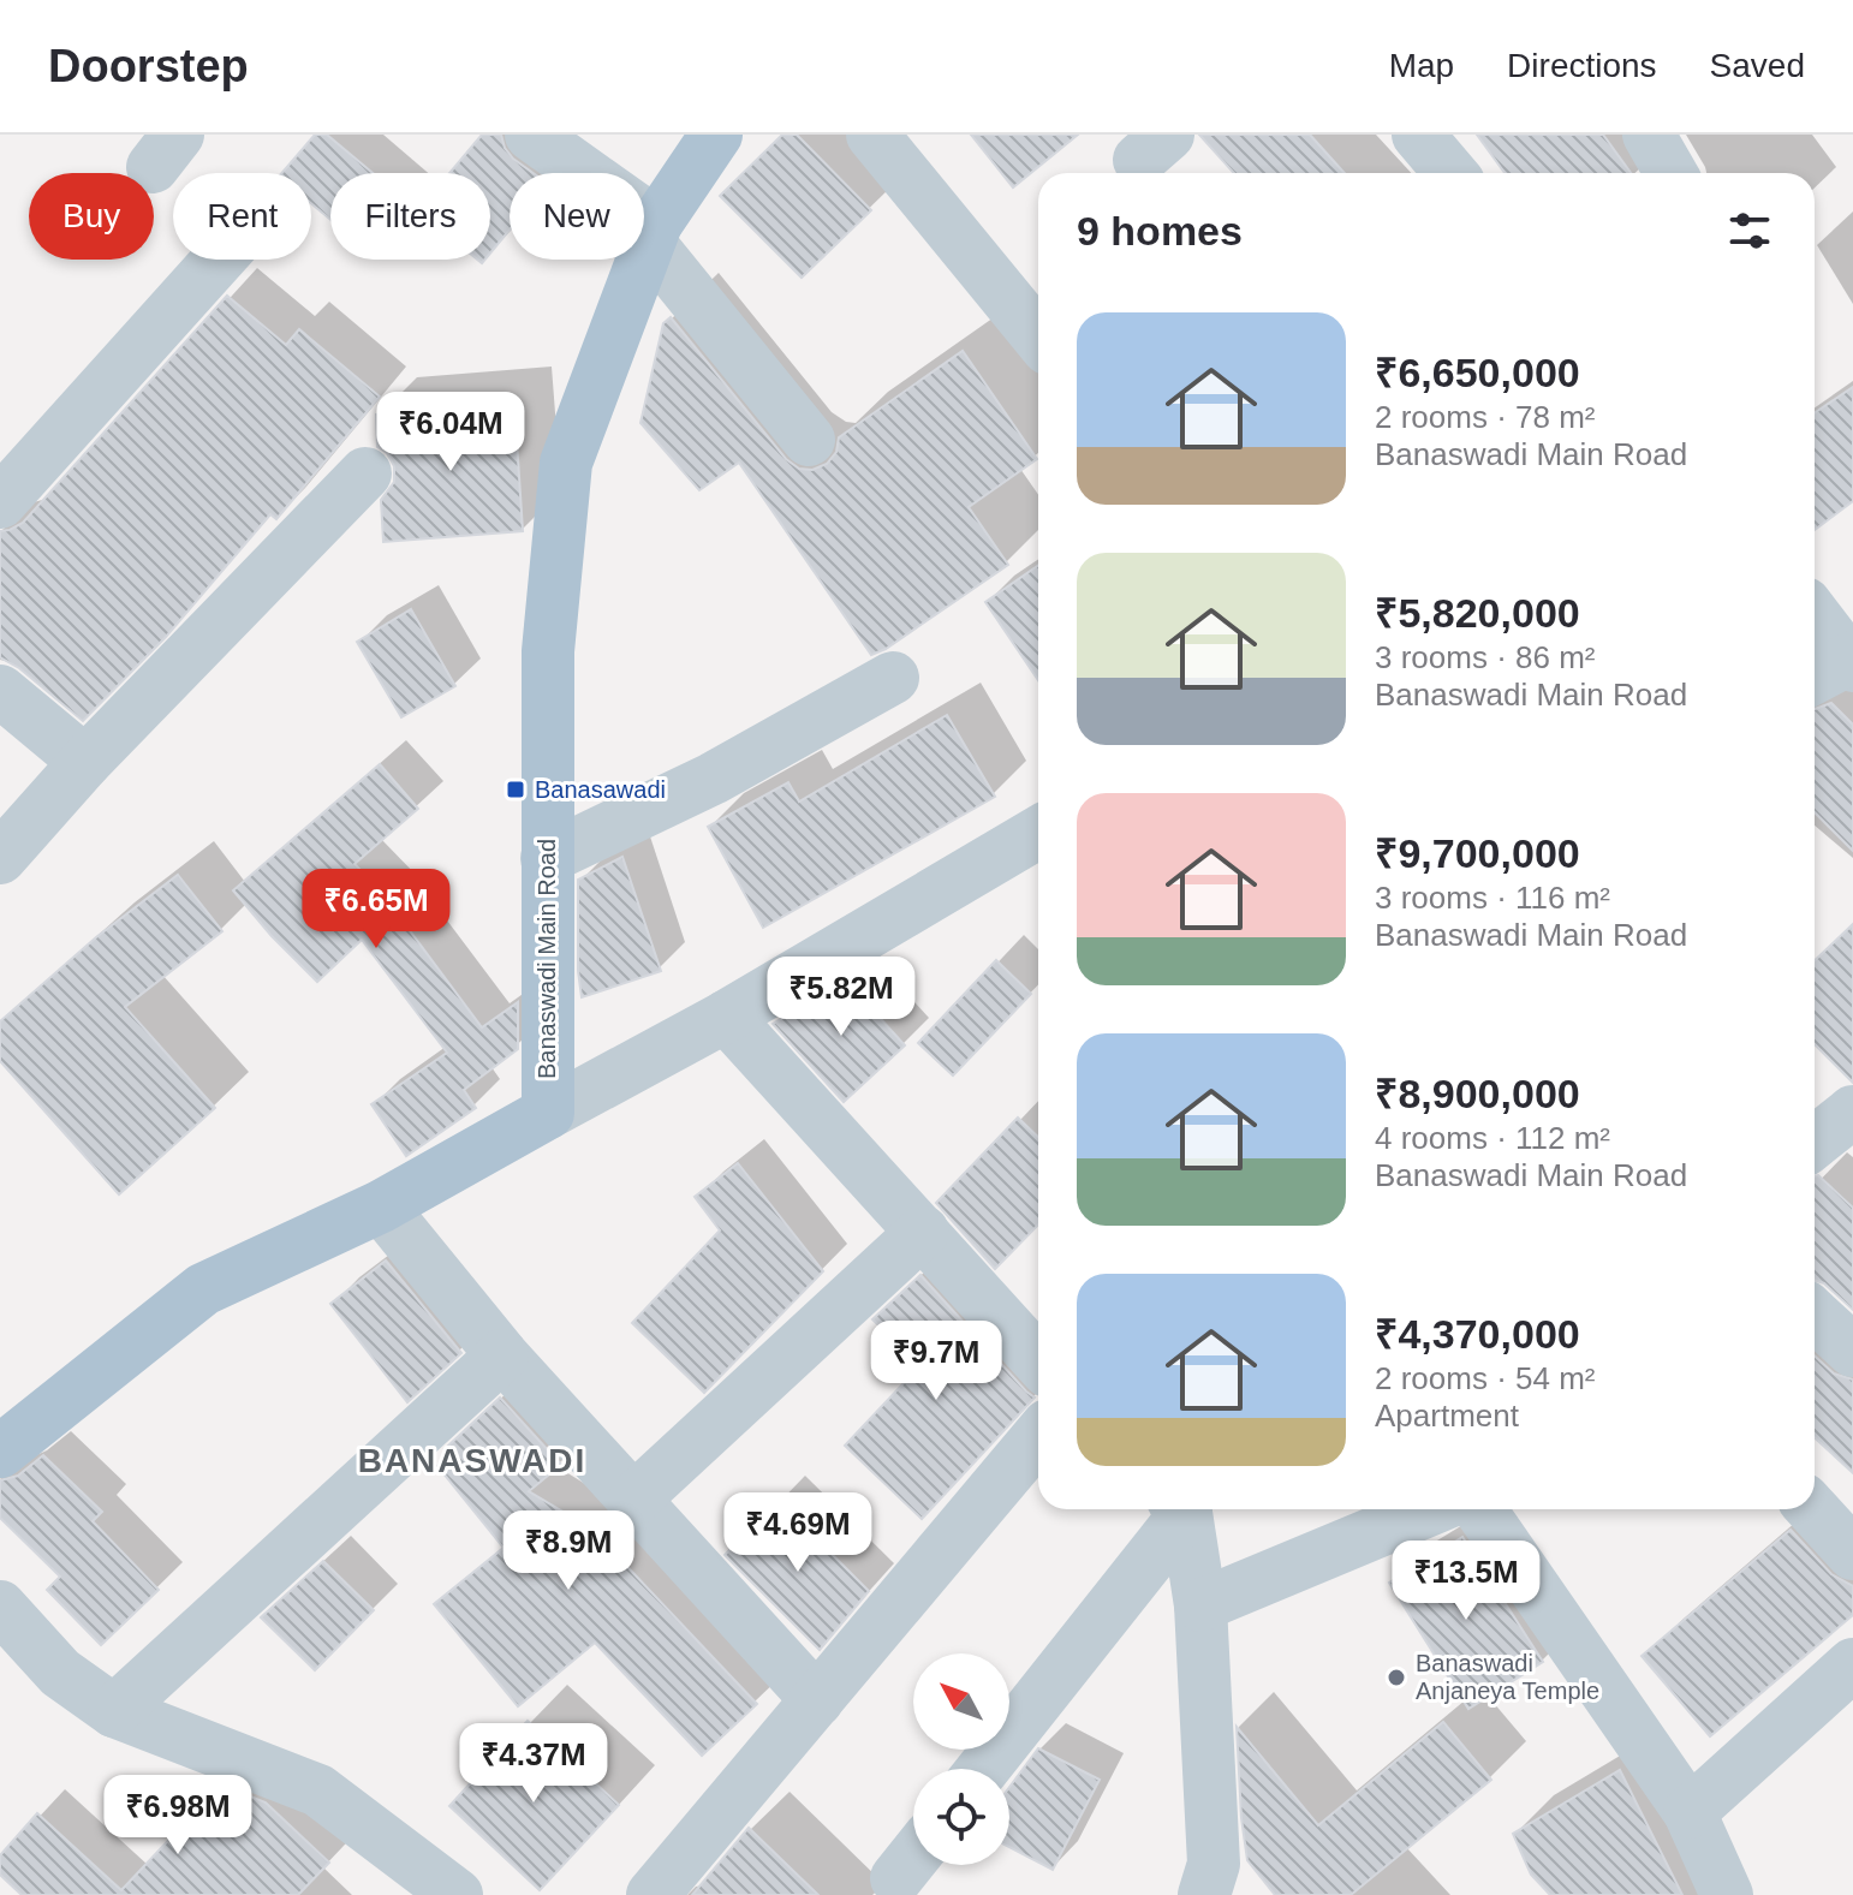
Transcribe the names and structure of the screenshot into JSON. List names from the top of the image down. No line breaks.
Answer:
{"streets":{"main road":["Banaswadi Main Road"]},"districts":["BANASWADI"],"places":{"transit":["Banasawadi"],"other":["Banaswadi Anjaneya Temple"]},"north":"top left","page":{"header":"Doorstep","nav":["Map","Directions","Saved"],"chip":["Buy","Rent","Filters","New"],"heading":"9 homes","list":[{"name":"₹6,650,000","note":"2 rooms · 78 m² · Banaswadi Main Road"},{"name":"₹5,820,000","note":"3 rooms · 86 m² · Banaswadi Main Road"},{"name":"₹9,700,000","note":"3 rooms · 116 m² · Banaswadi Main Road"},{"name":"₹8,900,000","note":"4 rooms · 112 m² · Banaswadi Main Road"},{"name":"₹4,370,000","note":"2 rooms · 54 m² · Apartment"}],"price":["₹6.04M","₹6.65M","₹5.82M","₹9.7M","₹4.69M","₹8.9M","₹13.5M","₹4.37M","₹6.98M"]}}
